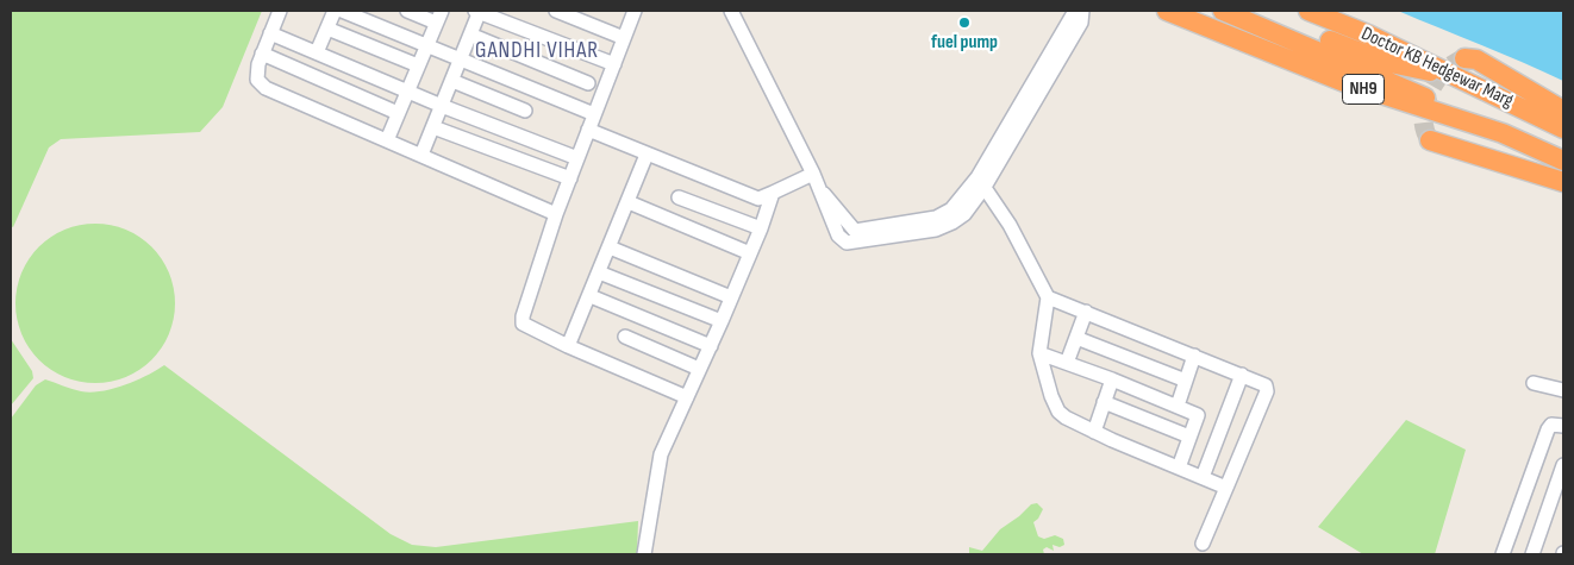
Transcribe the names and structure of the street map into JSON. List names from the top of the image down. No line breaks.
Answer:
{"streets":{"highway":["Doctor KB Hedgewar Marg","NH9"]},"districts":["GANDHI VIHAR"],"places":["fuel pump"]}
